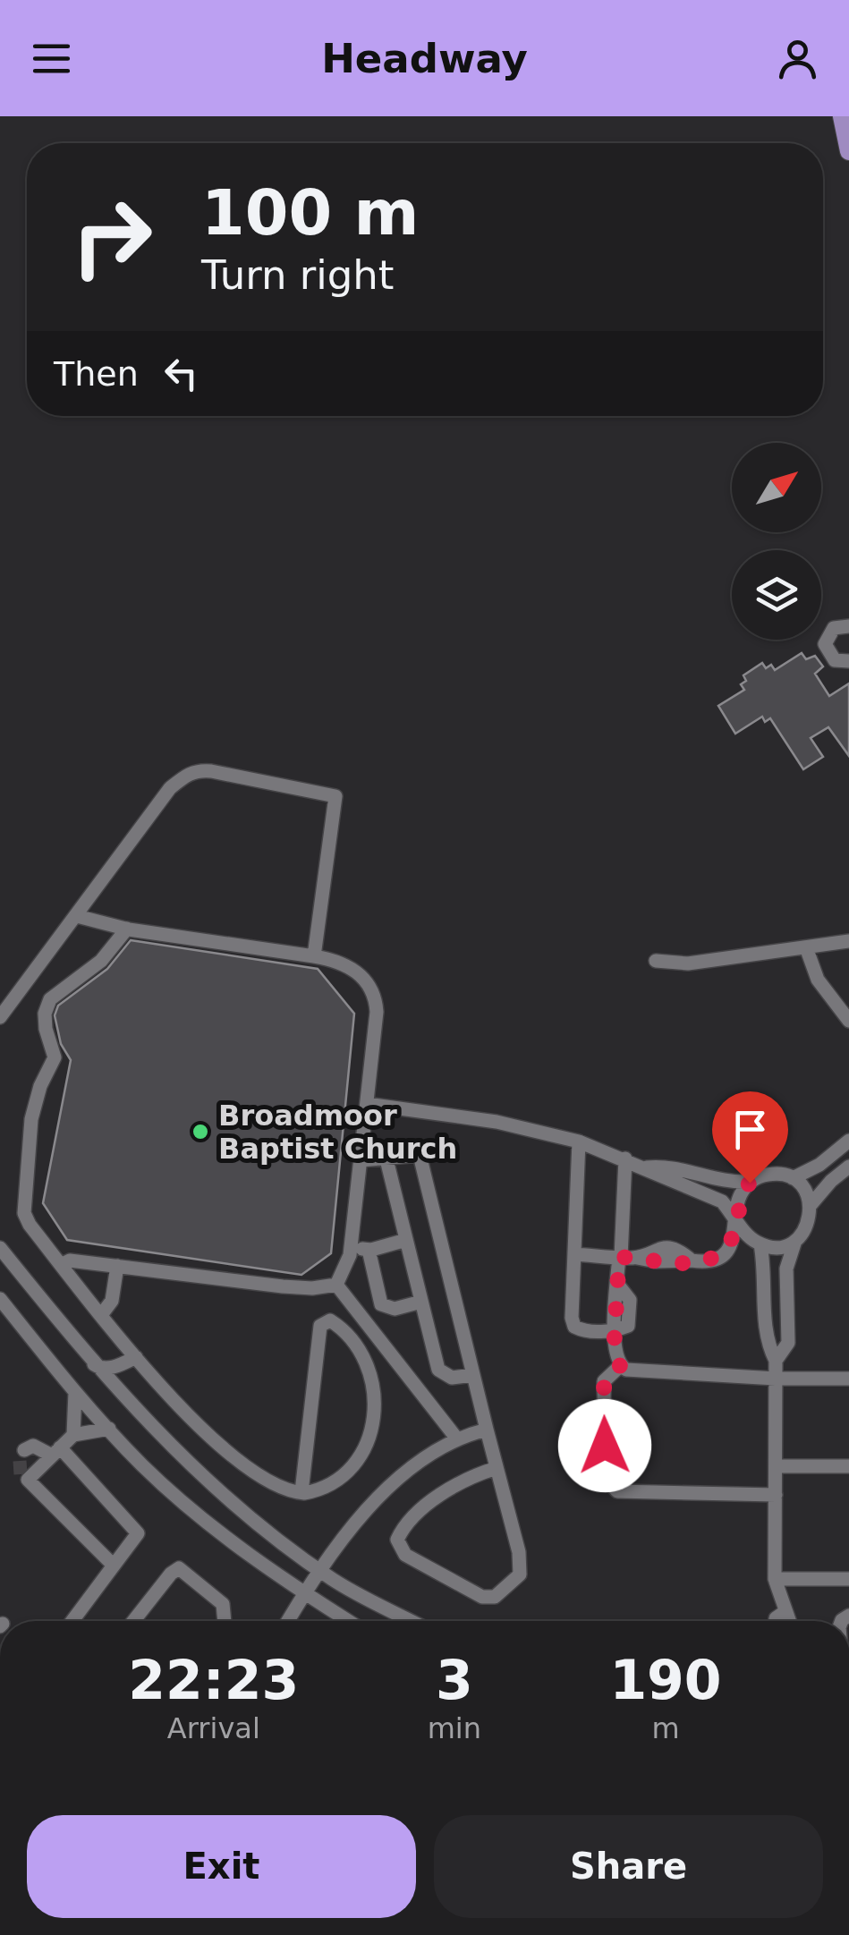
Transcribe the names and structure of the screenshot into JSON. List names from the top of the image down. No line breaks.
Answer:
{"places":["Broadmoor Baptist Church"],"north":"top right","page":{"header":"Headway","turn":["100 m","Turn right"],"then":"Then","eta":["22:23","Arrival","3","min","190","m"],"buttons":["Exit","Share"]}}
